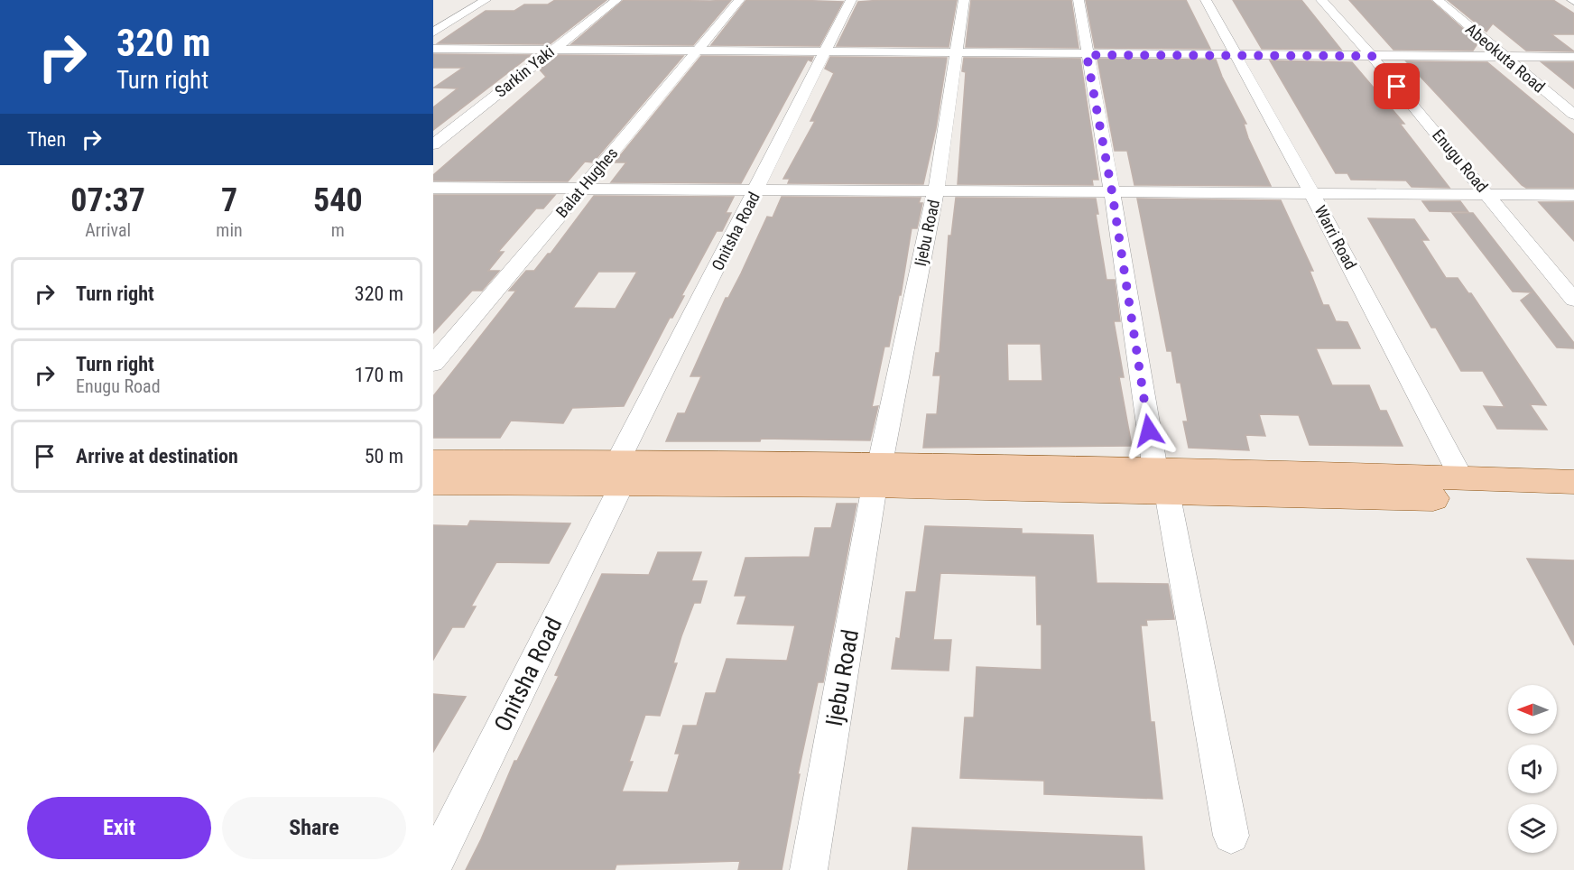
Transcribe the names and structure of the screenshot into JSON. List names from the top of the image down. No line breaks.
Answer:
{"streets":{"street":["Abeokuta Road","Sarkin Yaki","Enugu Road","Balat Hughes","Onitsha Road","Ijebu Road","Warri Road"]},"north":"left","page":{"turn":["320 m","Turn right"],"then":"Then","eta":["07:37","Arrival","7","min","540","m"],"list":[{"name":"Turn right","value":"320 m"},{"name":"Turn right","note":"Enugu Road","value":"170 m"},{"name":"Arrive at destination","value":"50 m"}],"buttons":["Exit","Share"]}}
